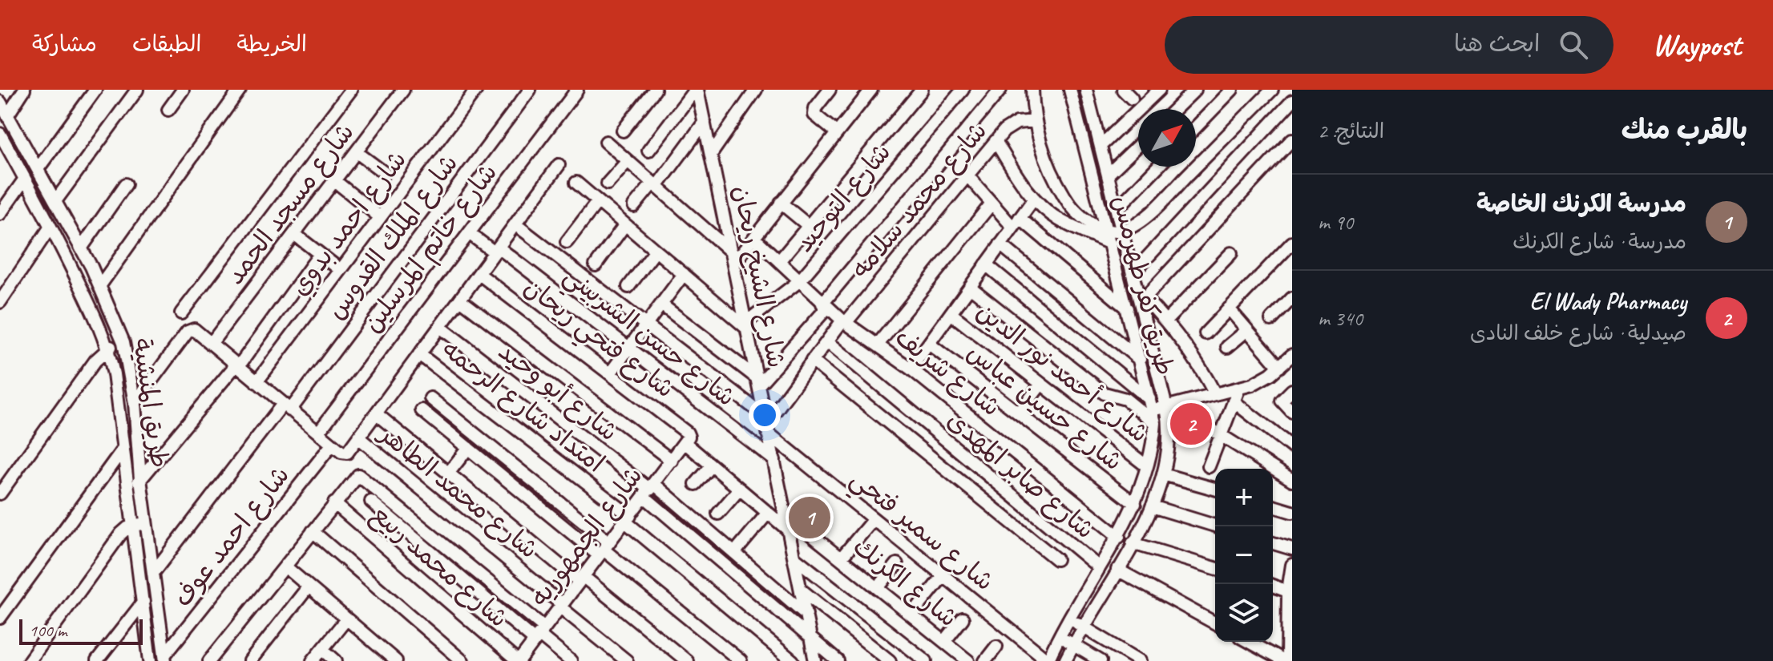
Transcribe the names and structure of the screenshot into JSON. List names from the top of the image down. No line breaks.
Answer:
{"streets":{"street":["شارع التوحيد","شارع محمد سلامه","شارع مسجد الحمد","شارع احمد بدوي","شارع الملك القدوس","شارع خاتم المرسلين","شارع الشيخ ريحان","طريق كفر طهرمس","شارع حسن الشربيني","شارع فتحي ريحان","شارع شريف","شارع أحمد نور الدين","شارع أبو وحيد","طريق المنشية","امتداد شارع الرحمه","شارع حسين عباس","شارع صابر المهدى","شارع محمد الطاهر","شارع سمير فتحي","شارع احمد عوف","شارع الجمهوريه","شارع محمد ربيع","شارع الكرنك"]},"crossings":[["شارع التوحيد","شارع الشيخ ريحان"],["شارع التوحيد","شارع شريف"],["شارع محمد سلامه","شارع الشيخ ريحان"],["شارع محمد سلامه","شارع شريف"],["شارع محمد سلامه","شارع صابر المهدى"],["شارع محمد سلامه","شارع سمير فتحي"],["شارع الملك القدوس","طريق المنشية"],["شارع خاتم المرسلين","شارع حسن الشربيني"],["شارع الشيخ ريحان","شارع حسن الشربيني"],["شارع الشيخ ريحان","شارع فتحي ريحان"],["شارع الشيخ ريحان","شارع سمير فتحي"],["شارع الشيخ ريحان","شارع الكرنك"],["طريق كفر طهرمس","شارع شريف"],["طريق كفر طهرمس","شارع أحمد نور الدين"],["طريق كفر طهرمس","شارع حسين عباس"],["طريق كفر طهرمس","شارع صابر المهدى"],["طريق كفر طهرمس","شارع سمير فتحي"],["شارع فتحي ريحان","شارع الجمهوريه"],["شارع أبو وحيد","شارع الجمهوريه"],["طريق المنشية","شارع احمد عوف"],["امتداد شارع الرحمه","شارع الجمهوريه"],["شارع محمد الطاهر","شارع الجمهوريه"],["شارع الجمهوريه","شارع محمد ربيع"]],"scale_bar":"100 m","north":"top right","page":{"header":"Waypost","search":"ابحث هنا","nav":["الخريطة","الطبقات","مشاركة"],"heading":["بالقرب منك","النتائج: 2"],"list":[{"mark":"1","name":"مدرسة الكرنك الخاصة","note":"مدرسة · شارع الكرنك","value":"90 m"},{"mark":"2","name":"El Wady Pharmacy","note":"صيدلية · شارع خلف النادى","value":"340 m"}],"pins":["2","1"],"map_buttons":["+","−"],"scale":"100 m"}}
